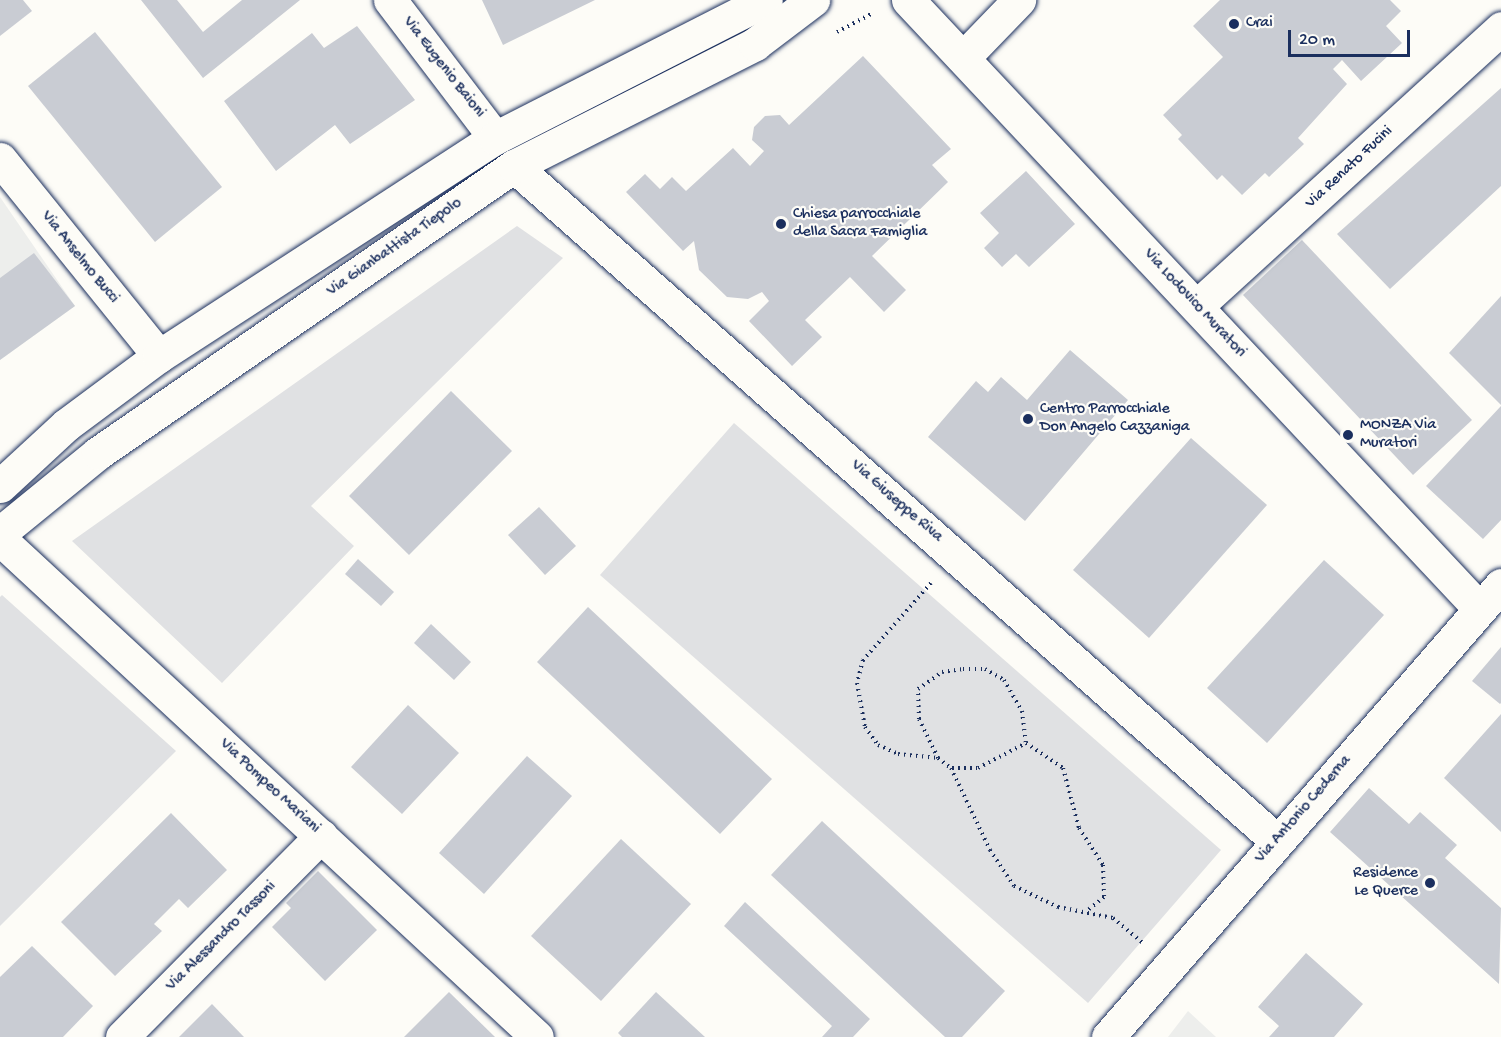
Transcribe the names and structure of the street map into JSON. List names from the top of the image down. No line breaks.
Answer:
{"streets":{"street":["Via Eugenio Baioni","Via Renato Fucini","Via Gianbattista Tiepolo","Via Anselmo Bucci","Via Lodovico Muratori","Via Giuseppe Riva","Via Pompeo Mariani","Via Antonio Cederna","Via Alessandro Tassoni"]},"crossings":[["Via Renato Fucini","Via Lodovico Muratori"],["Via Gianbattista Tiepolo","Via Giuseppe Riva"],["Via Lodovico Muratori","Via Antonio Cederna"],["Via Giuseppe Riva","Via Antonio Cederna"],["Via Pompeo Mariani","Via Alessandro Tassoni"]],"places":["Crai","Chiesa parrocchiale della Sacra Famiglia","Centro Parrocchiale Don Angelo Cazzaniga","MONZA Via Muratori","Residence Le Querce"],"scale_bar":"20 m"}
